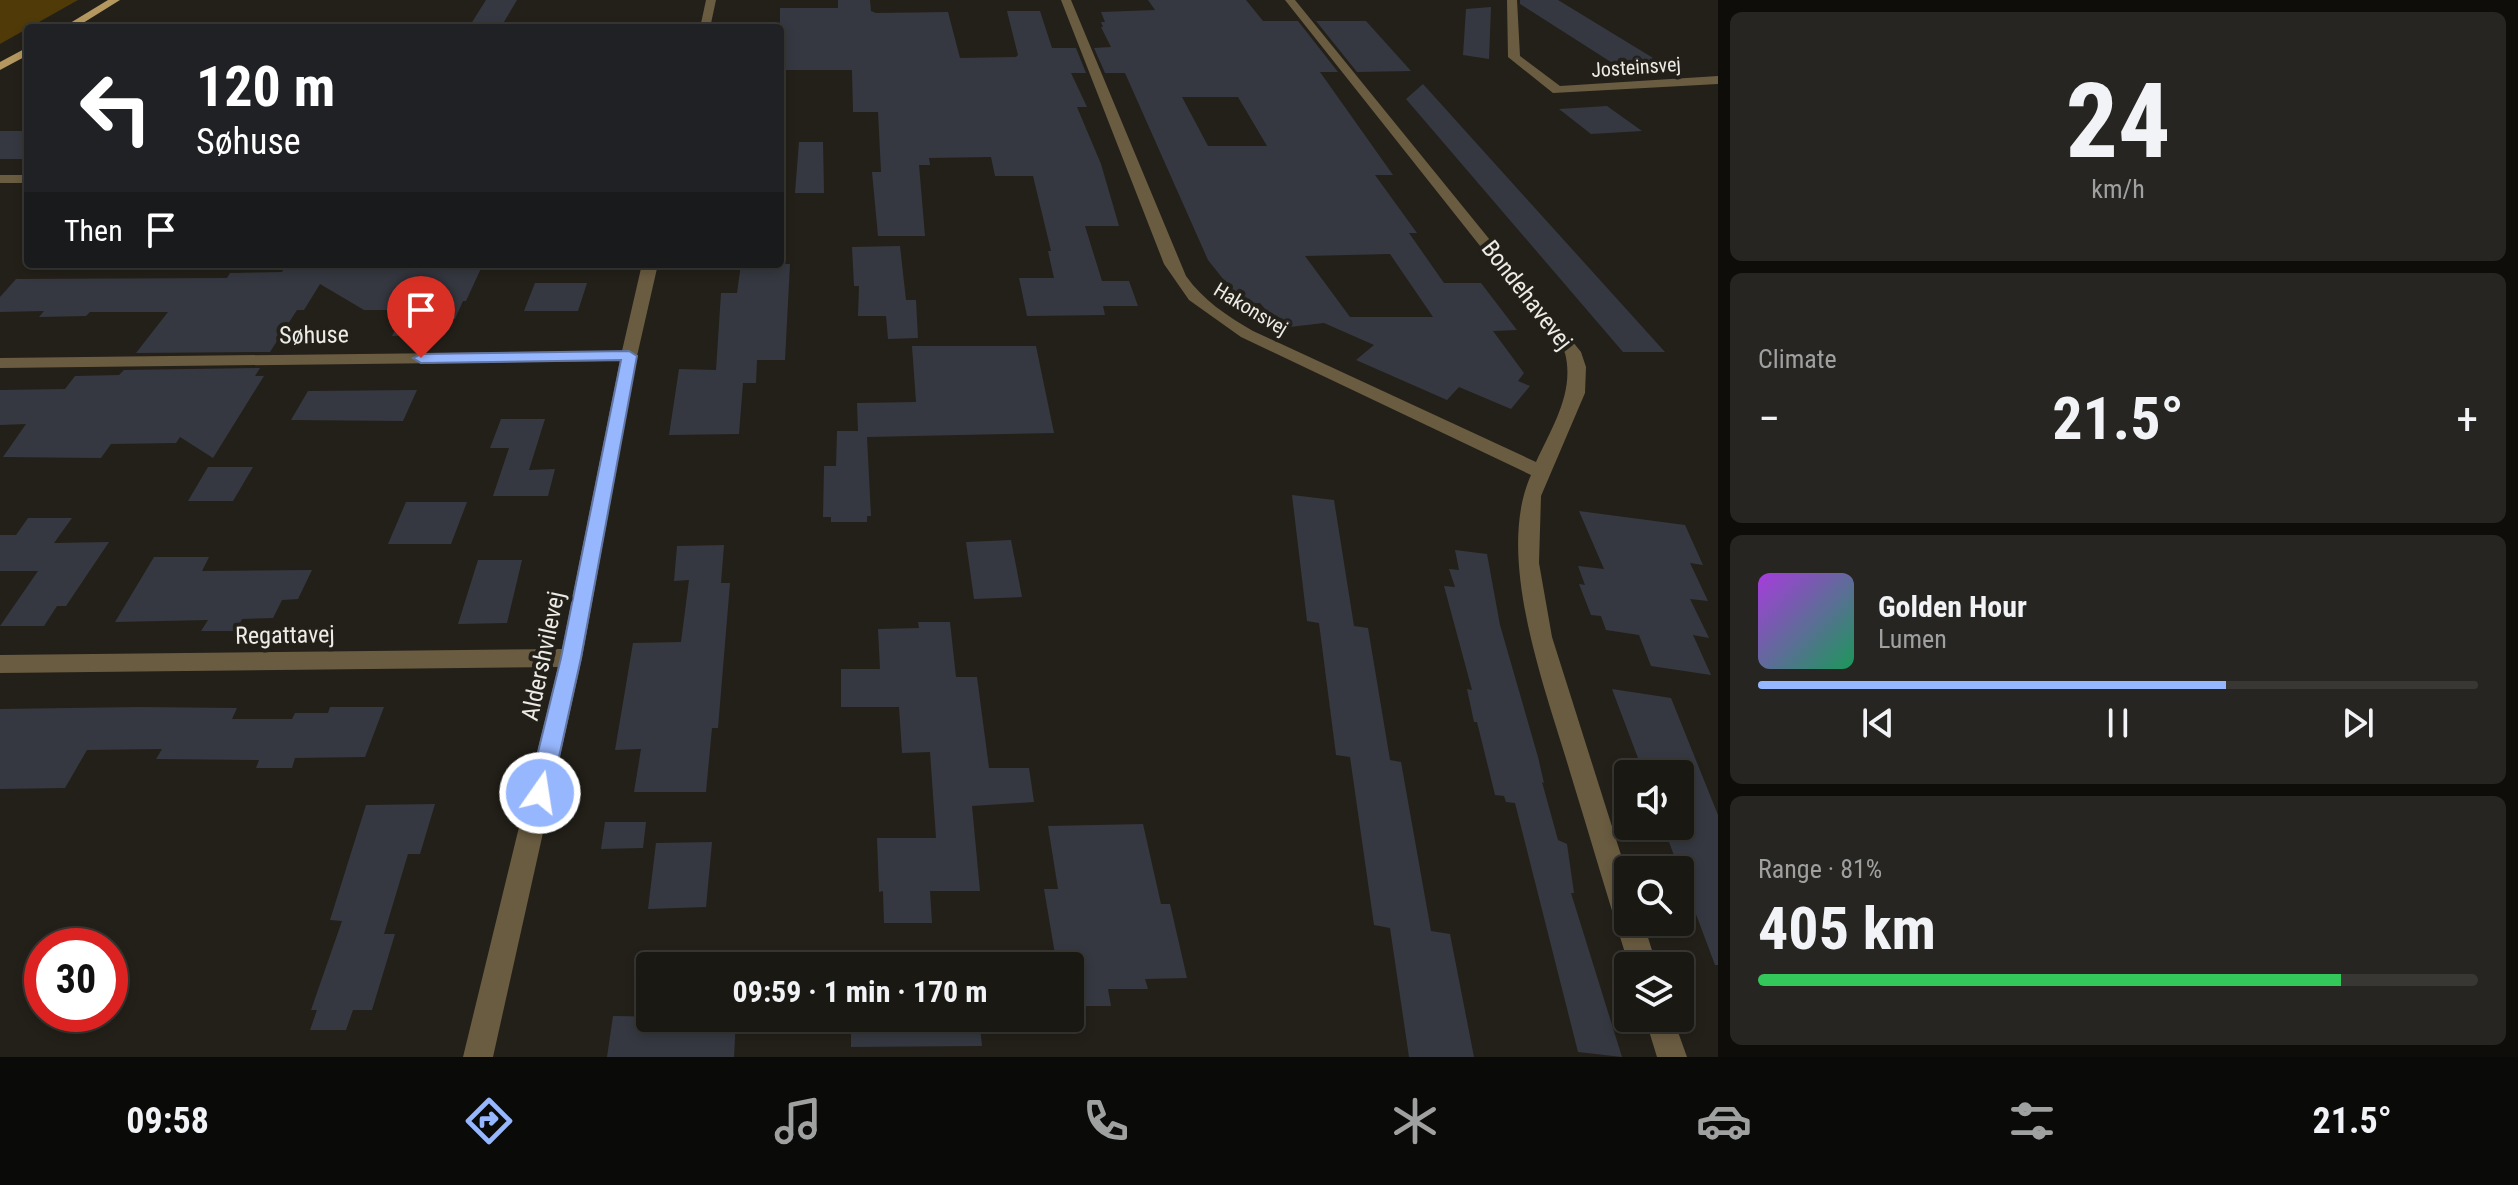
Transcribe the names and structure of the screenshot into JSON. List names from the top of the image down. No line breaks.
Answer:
{"streets":{"street":["Josteinsvej","Bondehavevej","Hakonsvej","Søhuse","Regattavej","Aldershvilevej"]},"crossings":[["Bondehavevej","Hakonsvej"],["Søhuse","Aldershvilevej"],["Regattavej","Aldershvilevej"]],"page":{"tile":[["24","km/h"],"Climate",["Range · 81%","405 km"]],"turn":["120 m","Søhuse"],"then":"Then","heat":["−","21.5°","+"],"song":["Golden Hour","Lumen"],"limit":"30","trip":"09:59 · 1 min · 170 m","tabs":["09:58","21.5°"]}}
